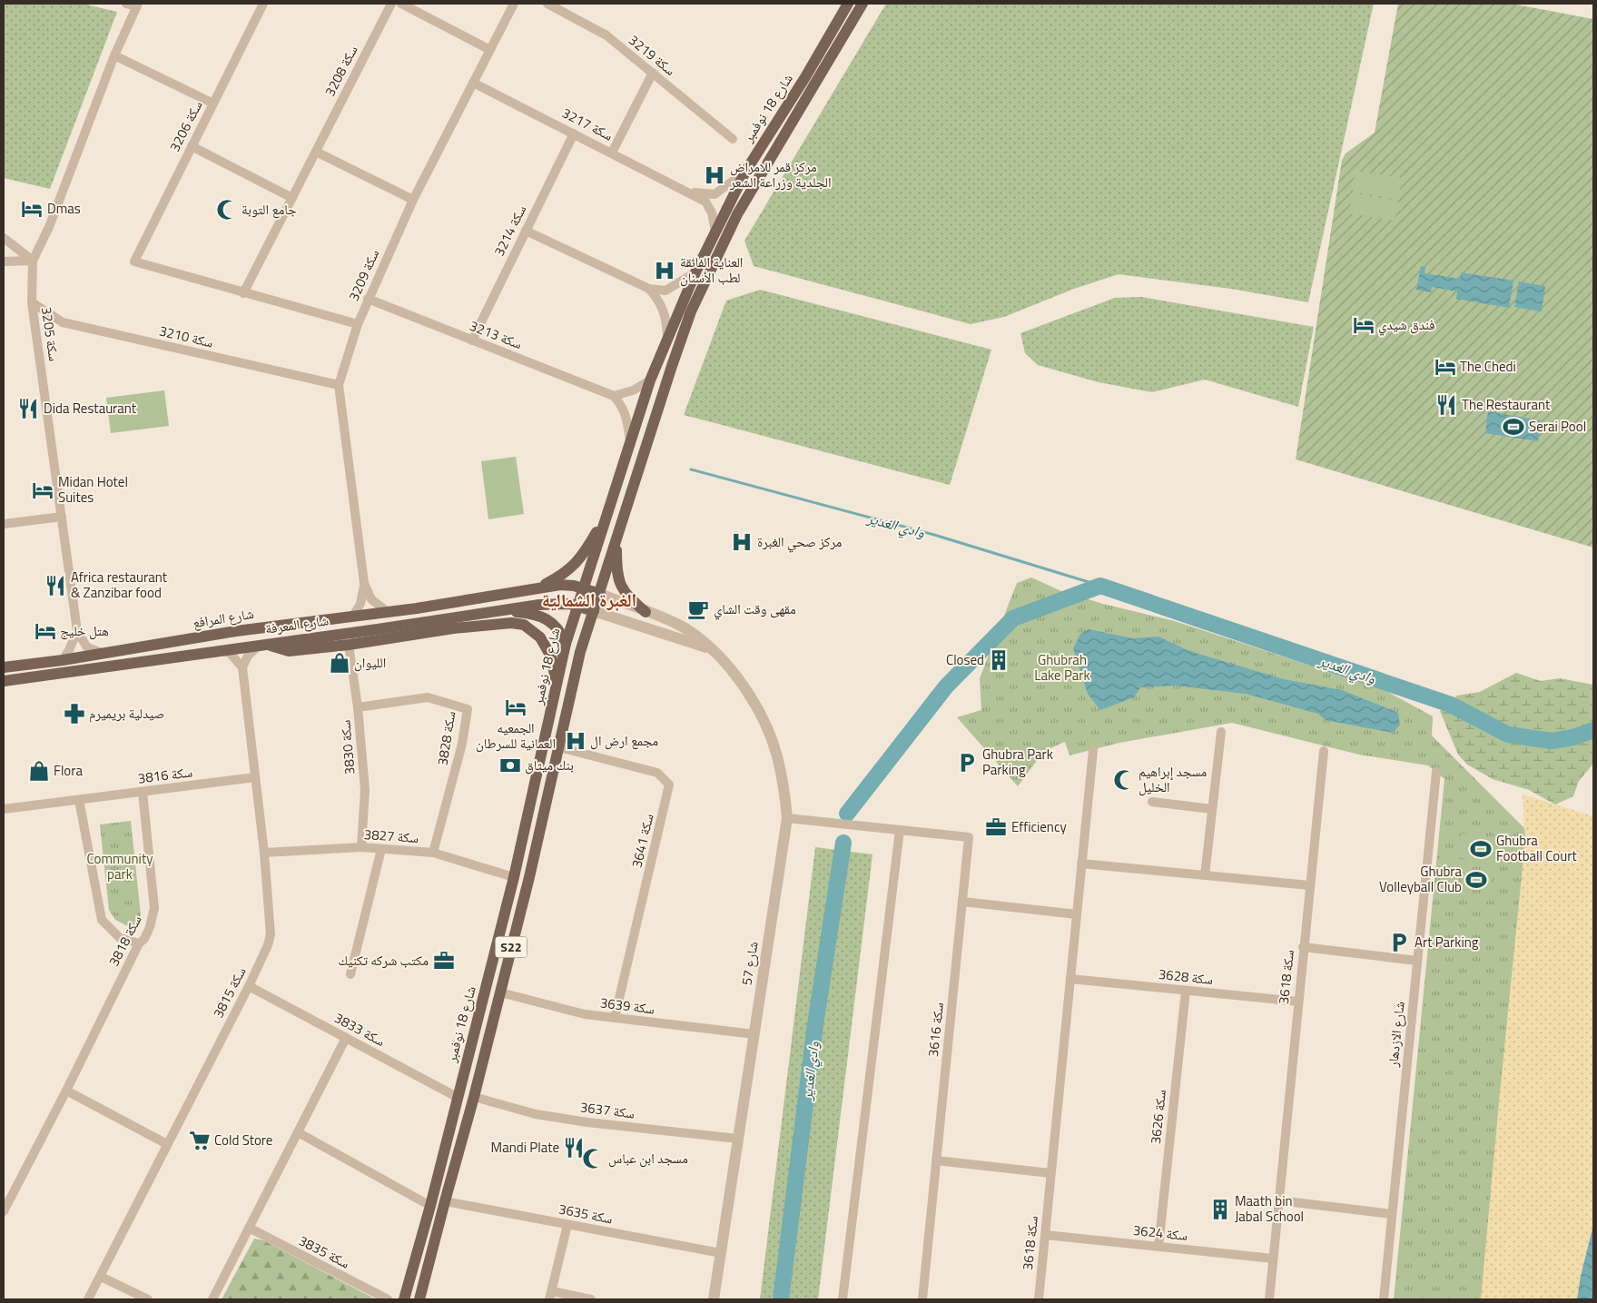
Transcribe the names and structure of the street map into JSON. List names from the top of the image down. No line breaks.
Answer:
{"streets":{"main road":["شارع 18 نوفمبر","شارع المرافع","شارع المعرفة","S22"],"street":["سكة 3219","سكة 3208","سكة 3217","سكة 3206","سكة 3214","سكة 3209","سكة 3205","سكة 3213","سكة 3210","سكة 3828","سكة 3830","سكة 3816","سكة 3827","سكة 3641","سكة 3818","شارع 57","سكة 3628","سكة 3618","سكة 3815","سكة 3639","سكة 3833","سكة 3616","شارع الازدهار","سكة 3637","سكة 3626","سكة 3635","سكة 3624","سكة 3835"]},"crossings":[["سكة 3208","سكة 3206"],["شارع 18 نوفمبر","سكة 3217"],["شارع 18 نوفمبر","شارع المرافع"],["شارع 18 نوفمبر","شارع المعرفة"],["شارع 18 نوفمبر","سكة 3827"],["شارع 18 نوفمبر","سكة 3641"],["شارع 18 نوفمبر","شارع 57"],["شارع 18 نوفمبر","سكة 3639"],["شارع 18 نوفمبر","سكة 3833"],["شارع 18 نوفمبر","سكة 3637"],["شارع 18 نوفمبر","سكة 3635"],["سكة 3217","سكة 3214"],["سكة 3217","سكة 3209"],["سكة 3214","سكة 3213"],["سكة 3209","سكة 3213"],["سكة 3209","سكة 3210"],["سكة 3209","شارع المرافع"],["سكة 3205","سكة 3210"],["سكة 3205","شارع المرافع"],["سكة 3828","سكة 3830"],["سكة 3828","سكة 3827"],["سكة 3830","سكة 3827"],["سكة 3816","سكة 3818"],["سكة 3816","سكة 3815"],["سكة 3827","سكة 3815"],["سكة 3641","سكة 3639"],["شارع 57","سكة 3639"],["شارع 57","سكة 3616"],["شارع 57","سكة 3637"],["شارع 57","سكة 3635"],["سكة 3628","سكة 3618"],["سكة 3628","سكة 3626"],["سكة 3618","سكة 3624"],["سكة 3815","سكة 3833"],["سكة 3626","سكة 3624"]],"districts":["الغبرة الشمالية"],"water":["وادي الغدير"],"parks":["Ghubrah Lake Park","Community park"],"places":{"hospital":["مركز قمر للامراض الجلدية وزراعة الشعر","العناية الفائقة لطب الأسنان","مركز صحي الغبرة","مجمع ارض ال"],"hotel":["Dmas","فندق شيدي","The Chedi","Midan Hotel Suites","هتل خلیج","الجمعيه العمانية للسرطان"],"mosque":["جامع التوبة","مسجد إبراهيم الخليل","مسجد ابن عباس"],"restaurant":["The Restaurant","Dida Restaurant","Africa restaurant & Zanzibar food","Mandi Plate"],"sports":["Serai Pool","Ghubra Football Court","Ghubra Volleyball Club"],"cafe":["مقهى وقت الشاي"],"building":["Closed","Maath bin Jabal School"],"shop":["الليوان","Flora"],"pharmacy":["صيدلية بريميرم"],"parking":["Ghubra Park Parking","Art Parking"],"bank":["بنك ميثاق"],"office":["Efficiency","مكتب شركه تكنيك"],"supermarket":["Cold Store"]}}
